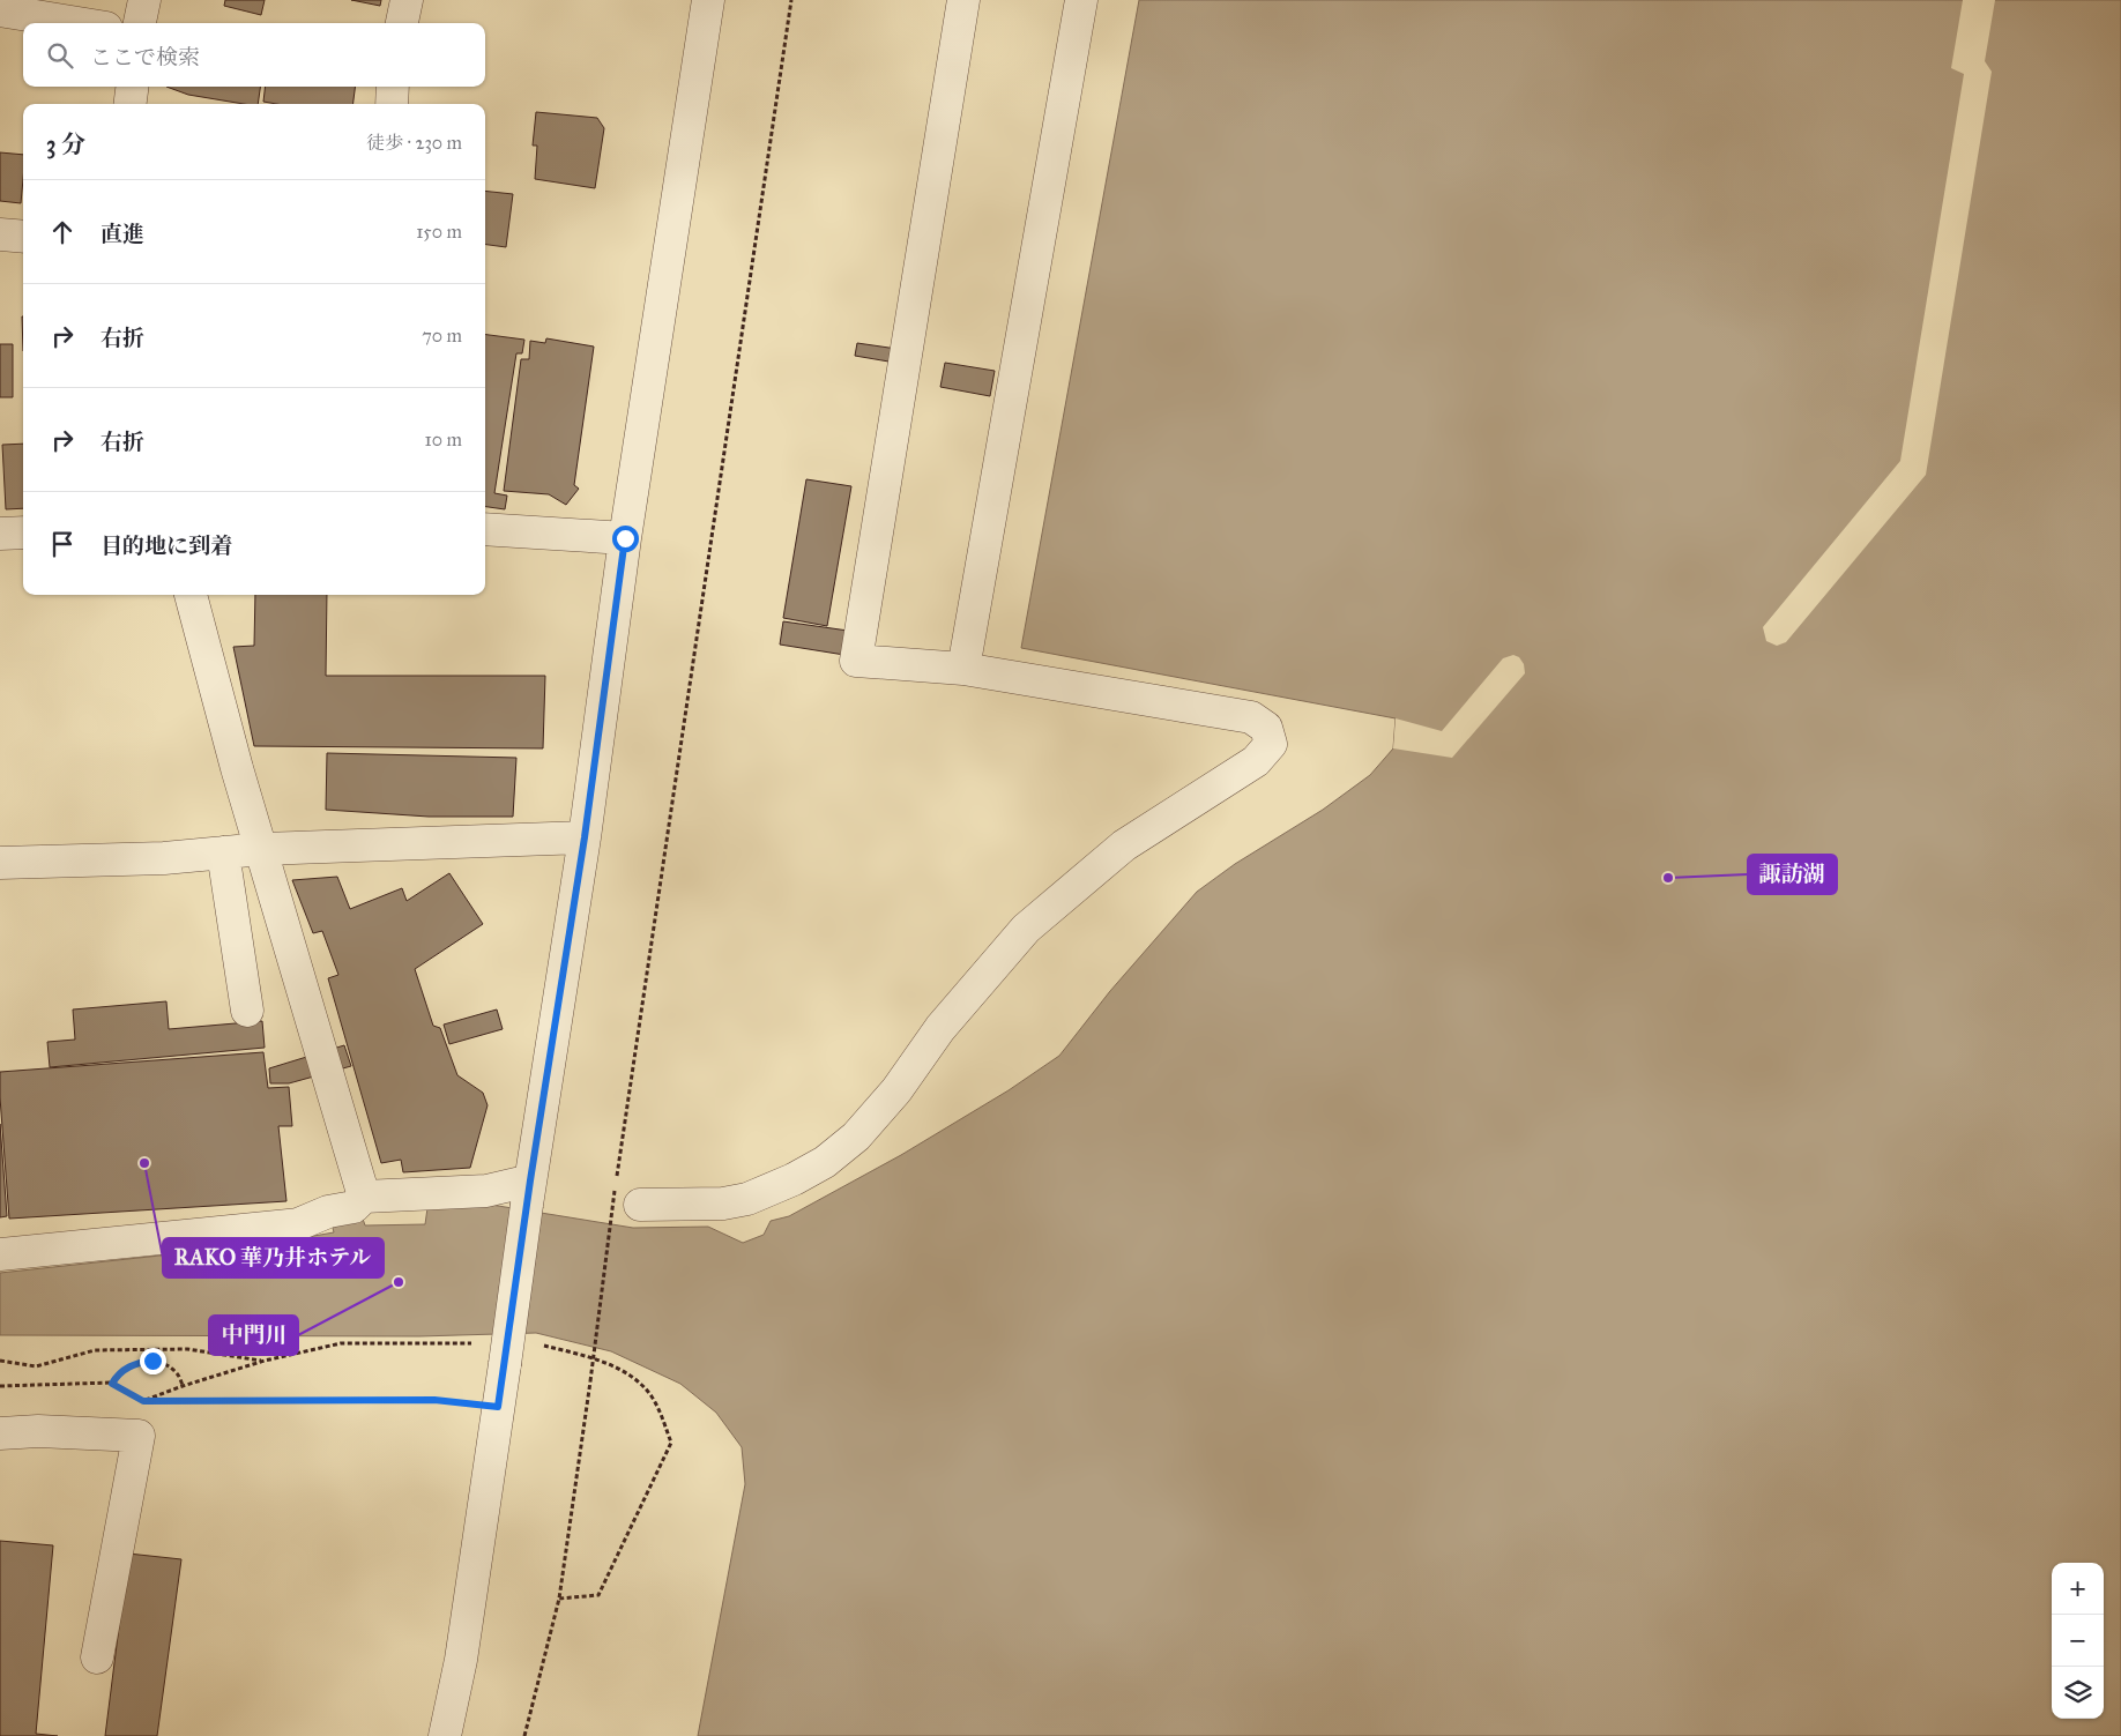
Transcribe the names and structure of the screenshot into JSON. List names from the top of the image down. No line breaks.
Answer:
{"places":["諏訪湖","RAKO 華乃井ホテル","中門川"],"page":{"search":"ここで検索","heading":["3 分","徒歩 · 230 m"],"list":[["直進","150 m"],["右折","70 m"],["右折","10 m"],"目的地に到着"],"map_buttons":["+","−"]}}
